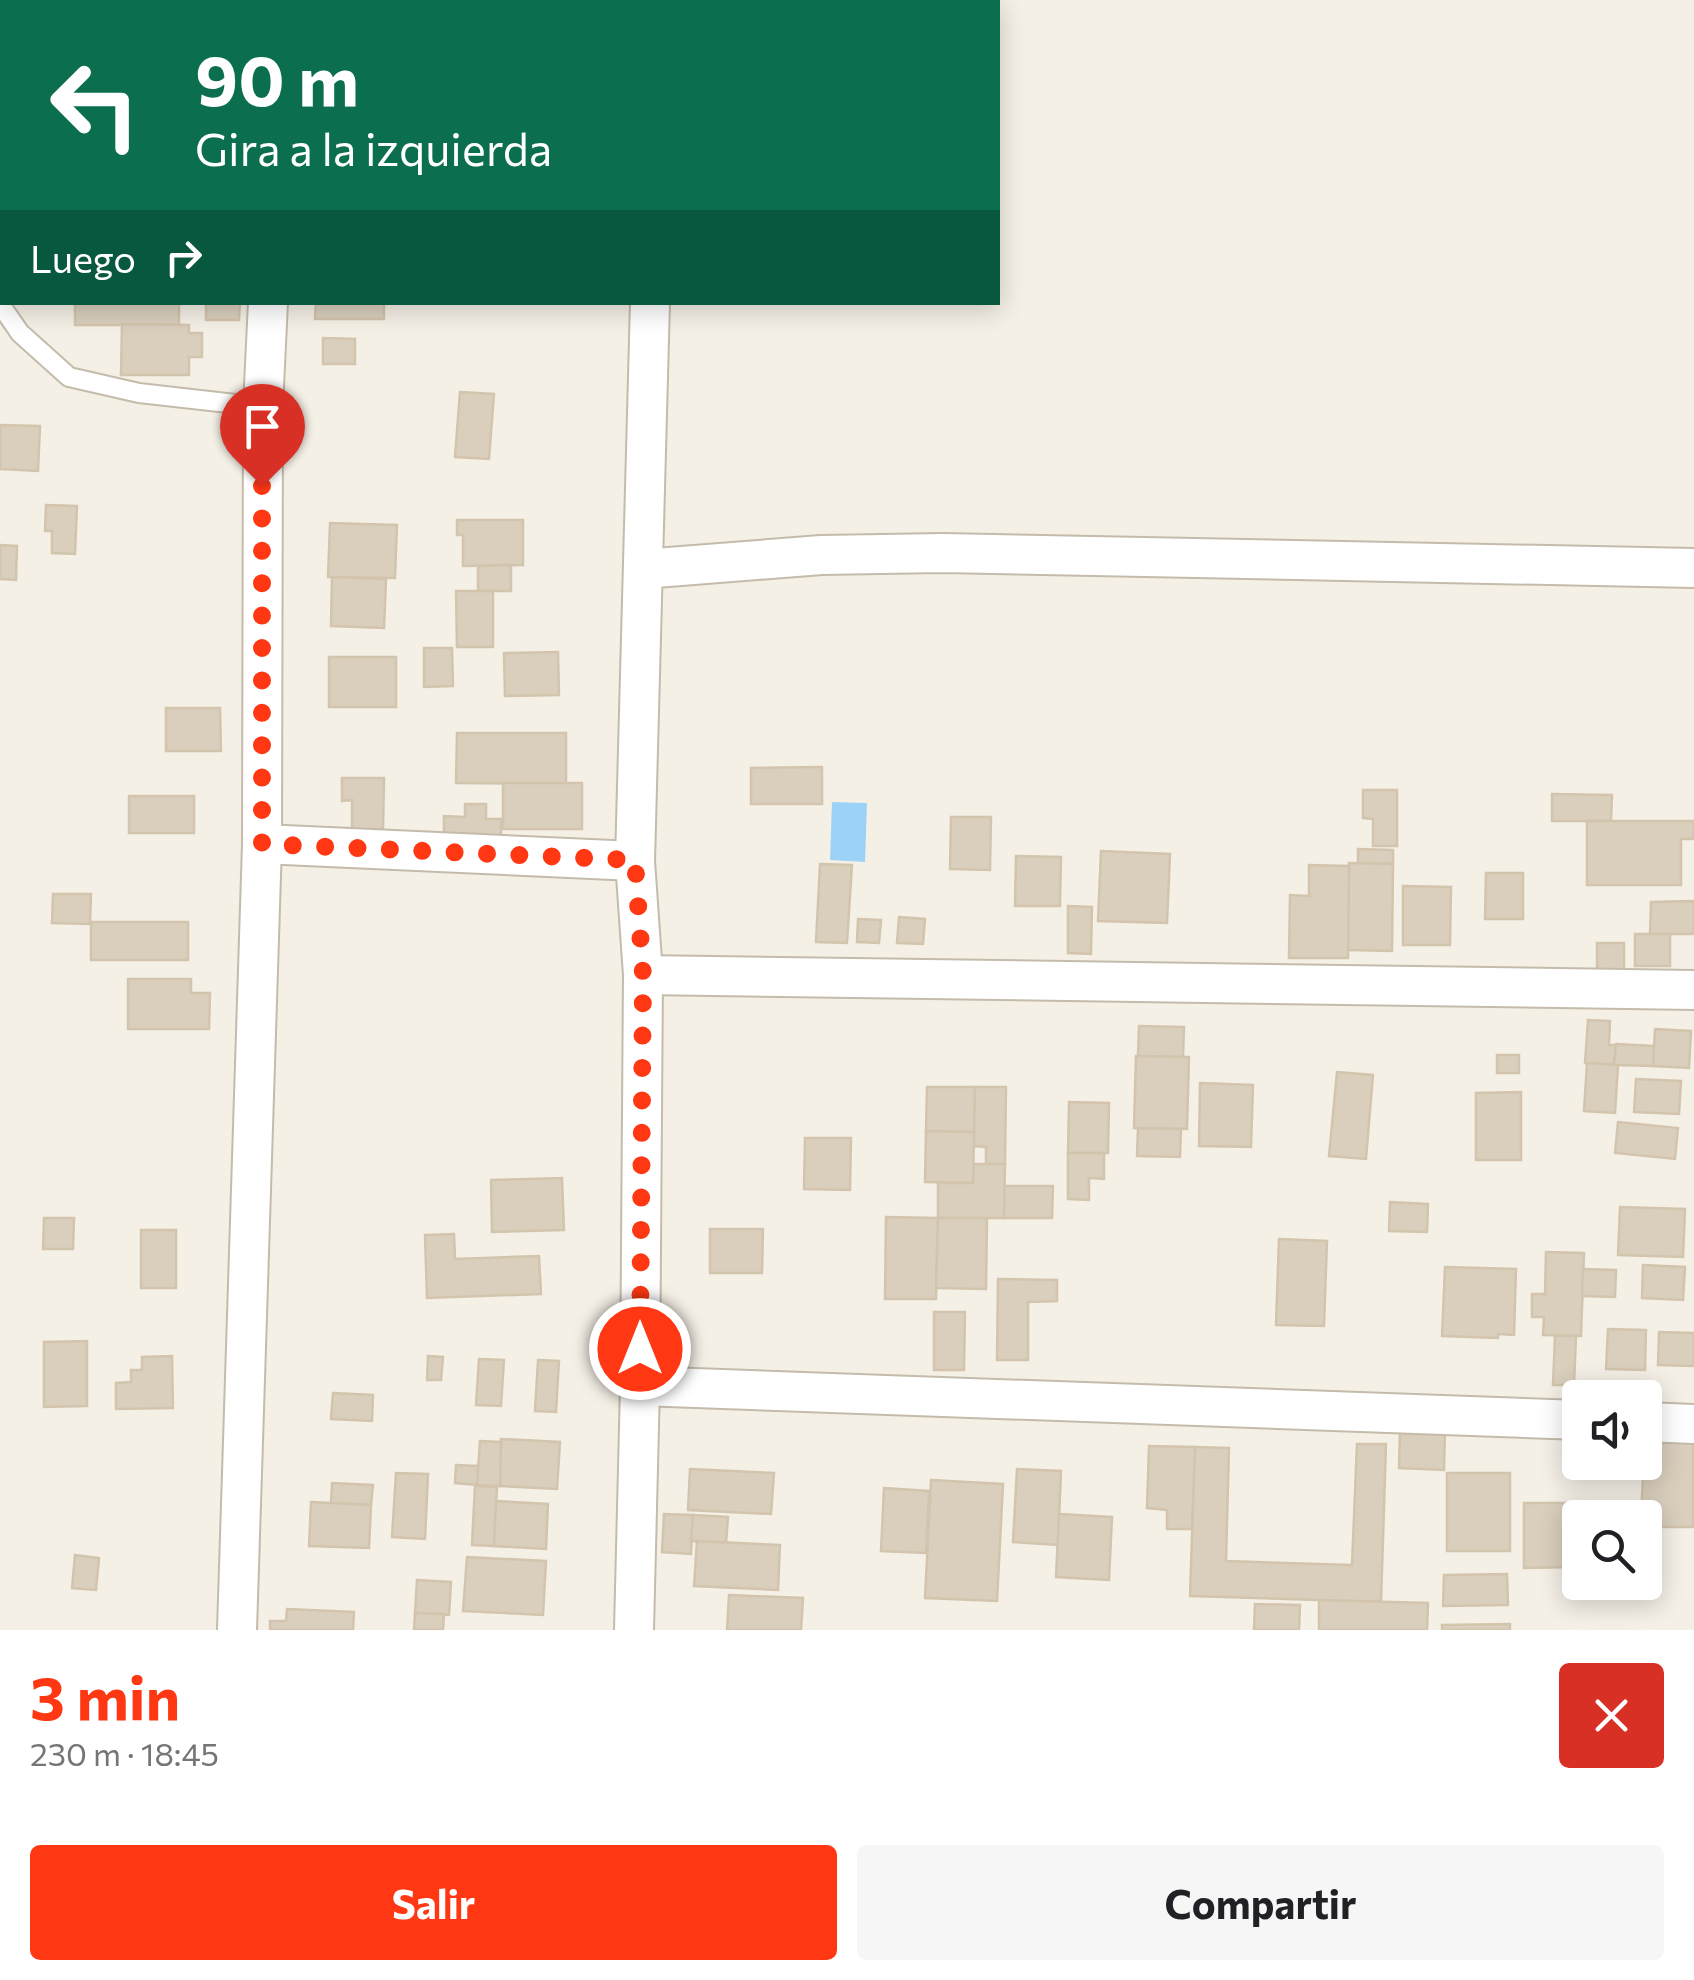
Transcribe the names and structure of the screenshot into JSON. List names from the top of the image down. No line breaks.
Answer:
{"page":{"turn":["90 m","Gira a la izquierda"],"then":"Luego","heading":["3 min","230 m · 18:45"],"buttons":["Salir","Compartir"]}}
